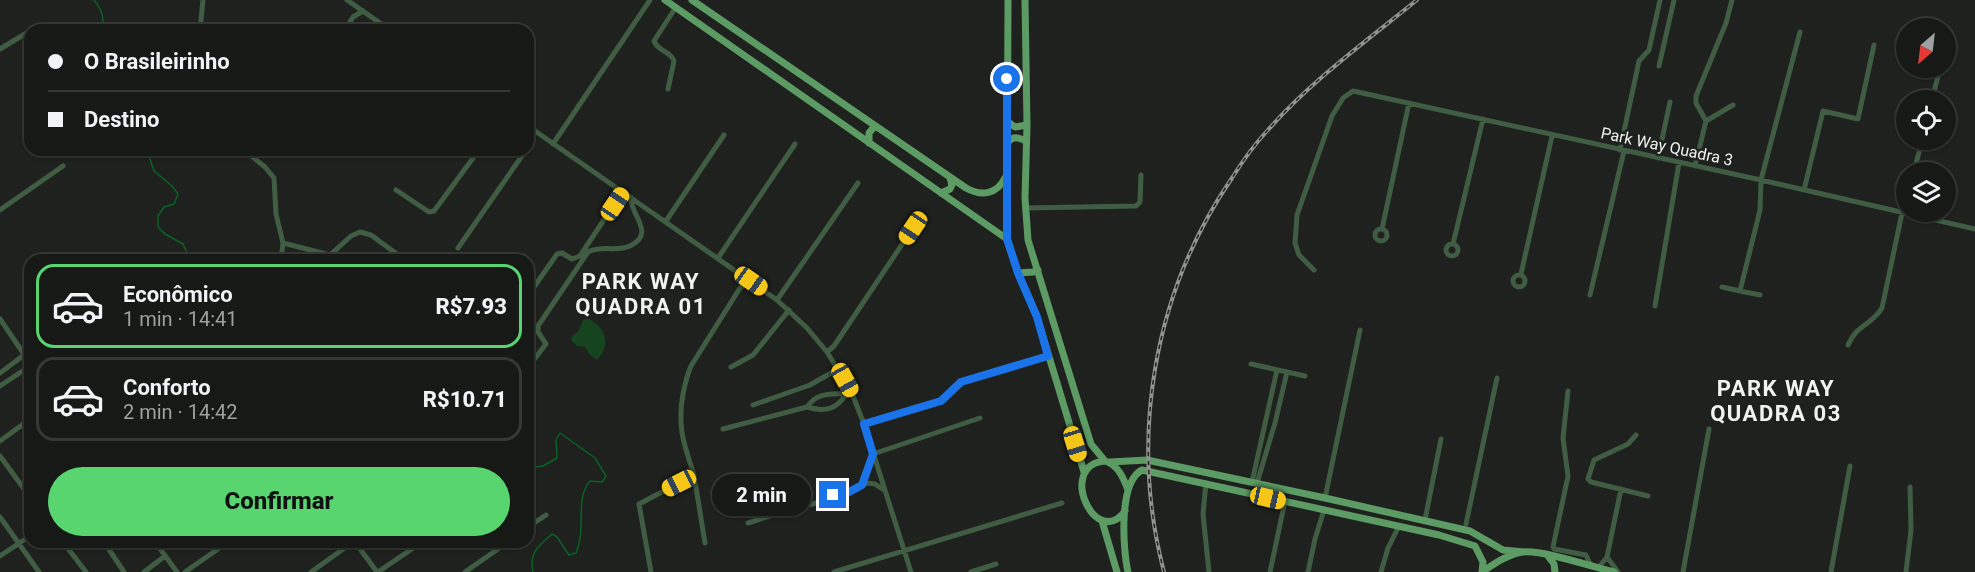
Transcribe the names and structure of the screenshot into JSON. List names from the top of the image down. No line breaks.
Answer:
{"streets":{"street":["Park Way Quadra 3"]},"districts":["PARK WAY QUADRA 01","PARK WAY QUADRA 03"],"north":"bottom left","page":{"banner":["O Brasileirinho","Destino"],"list":[{"name":"Econômico","note":"1 min · 14:41","value":"R$7.93"},{"name":"Conforto","note":"2 min · 14:42","value":"R$10.71"}],"buttons":"Confirmar","bubble":"2 min"}}
